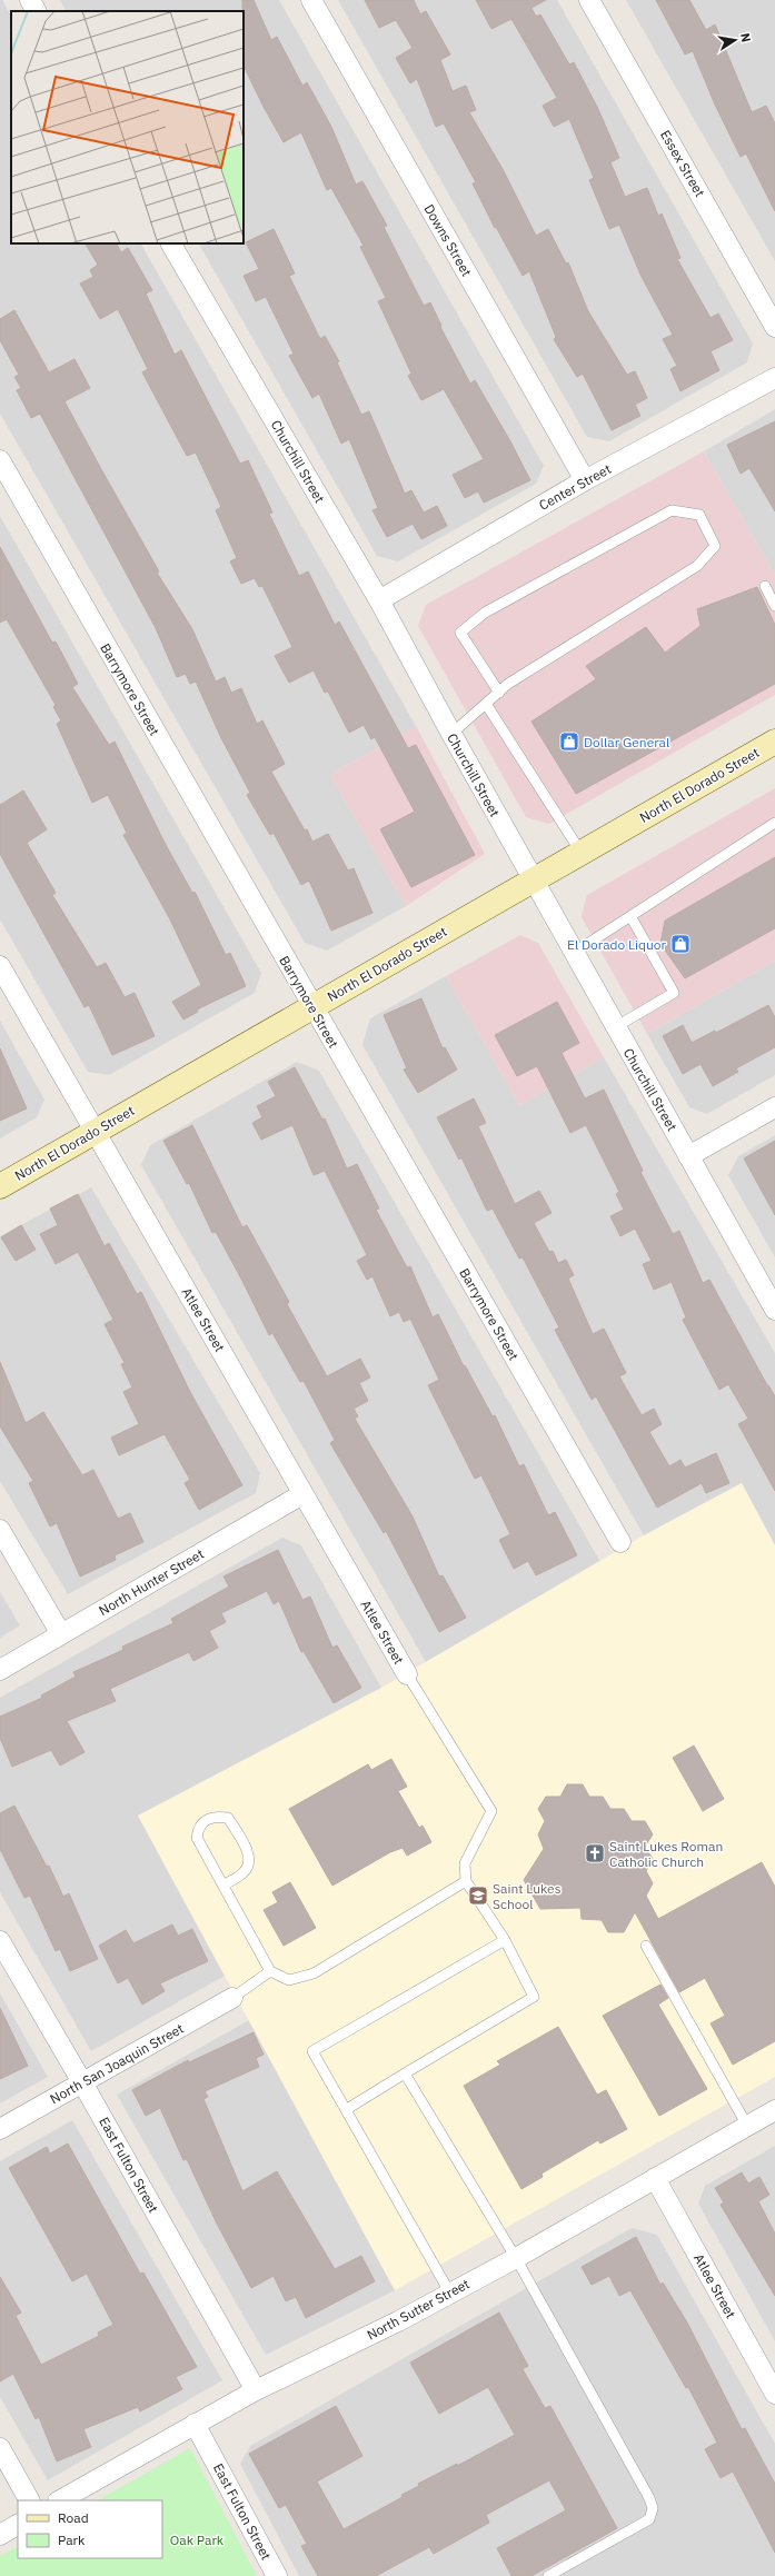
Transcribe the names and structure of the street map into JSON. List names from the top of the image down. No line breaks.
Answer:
{"streets":{"main road":["North El Dorado Street"],"street":["Essex Street","Downs Street","Churchill Street","Center Street","Barrymore Street","Atlee Street","North Hunter Street","North San Joaquin Street","East Fulton Street","North Sutter Street"]},"crossings":[["Downs Street","Center Street"],["Churchill Street","Center Street"],["Churchill Street","North El Dorado Street"],["Barrymore Street","North El Dorado Street"],["North El Dorado Street","Atlee Street"],["Atlee Street","North Hunter Street"],["Atlee Street","North Sutter Street"],["North San Joaquin Street","East Fulton Street"],["East Fulton Street","North Sutter Street"]],"parks":["Oak Park"],"places":{"shop":["Dollar General","El Dorado Liquor"],"church":["Saint Lukes Roman Catholic Church"],"school or university":["Saint Lukes School"]},"legend":["Road","Park"],"north":"right"}
